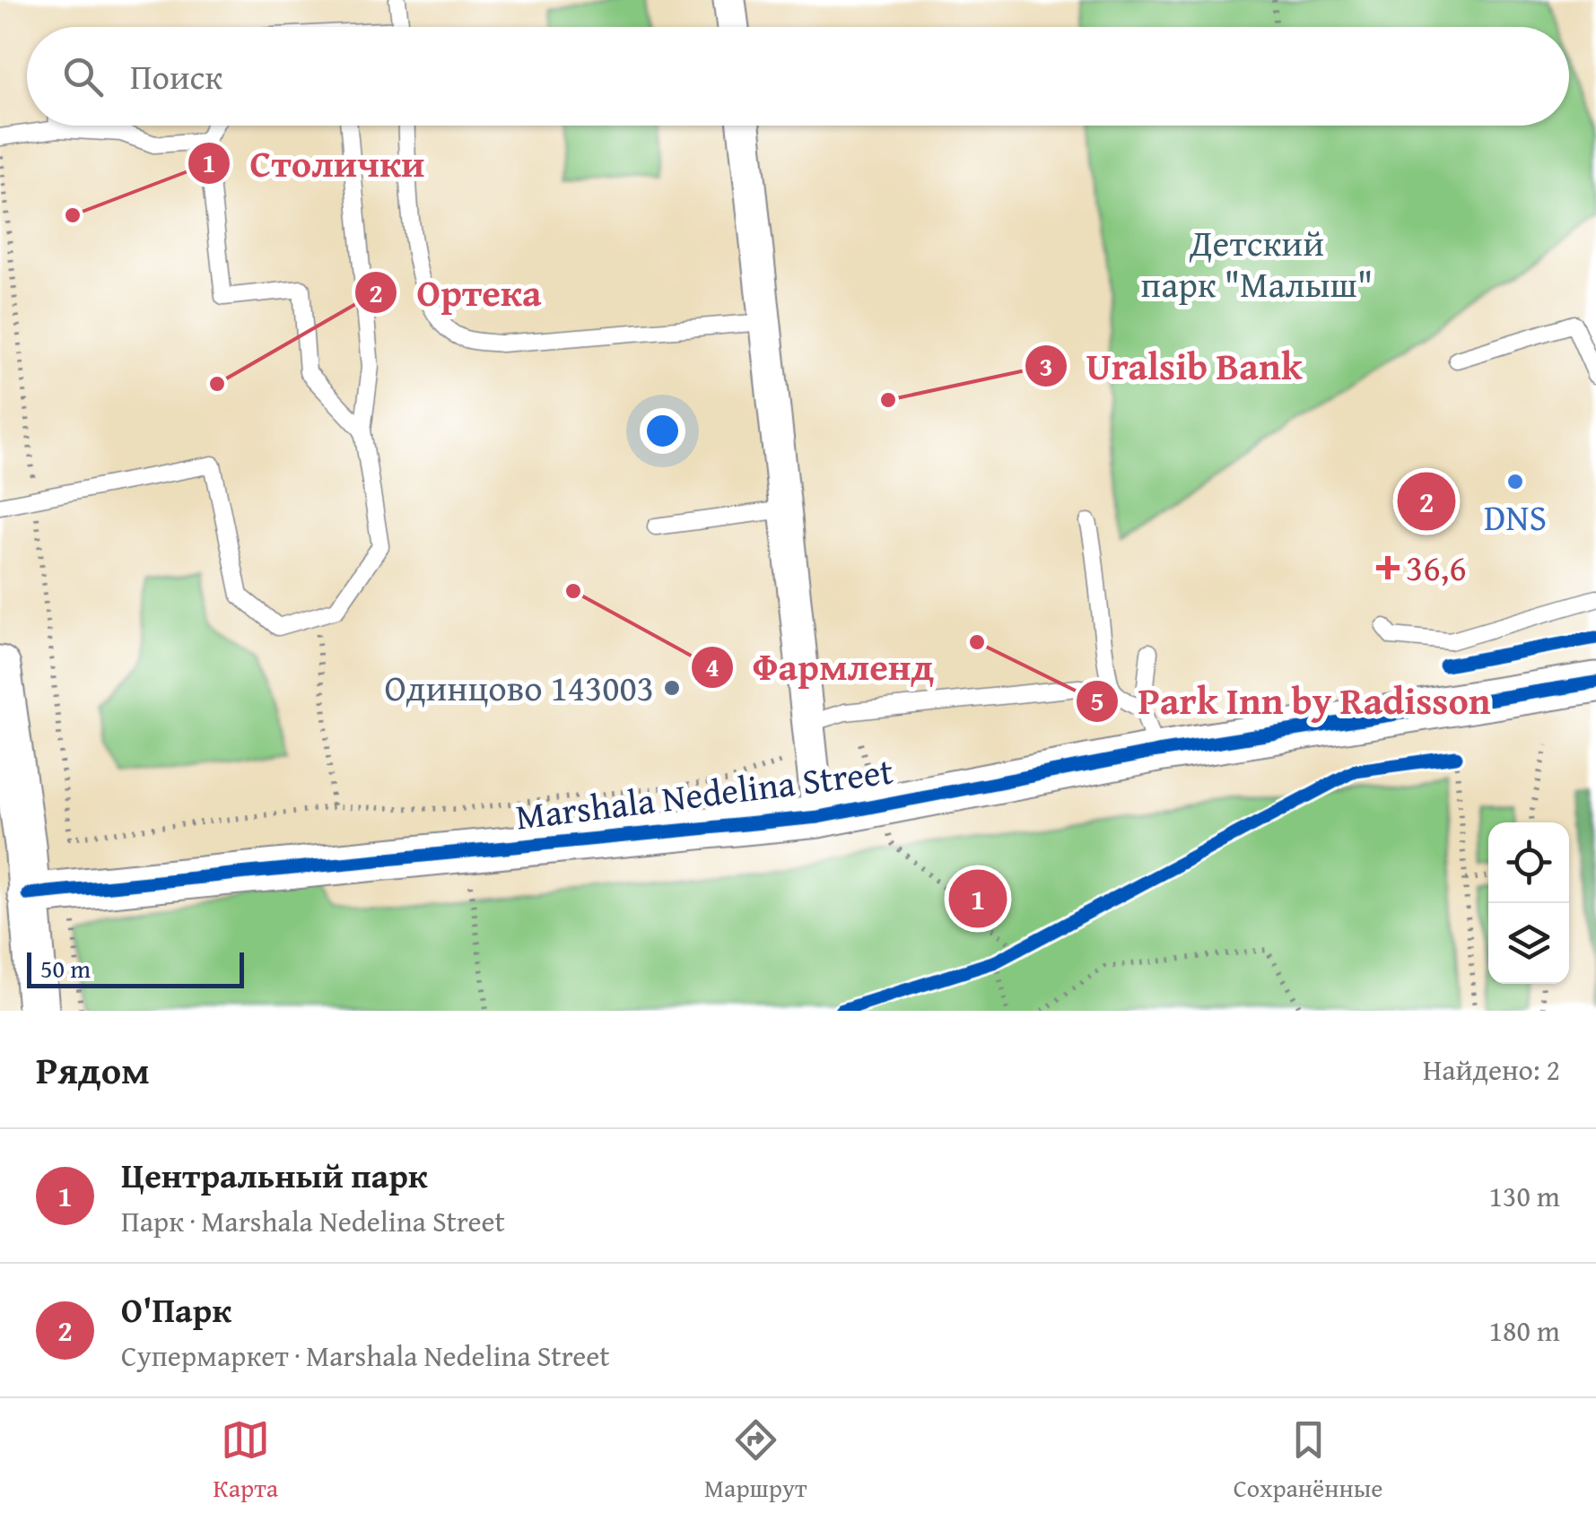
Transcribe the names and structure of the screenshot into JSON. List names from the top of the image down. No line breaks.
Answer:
{"streets":{"street":["Marshala Nedelina Street"]},"parks":["Детский парк \"Малыш\""],"places":{"other":["Столички","Ортека","Uralsib Bank","DNS","Фармленд","Park Inn by Radisson","Одинцово 143003"],"health":["36,6"]},"scale_bar":"50 m","page":{"search":"Поиск","pins":["2","1"],"scale":"50 m","heading":["Рядом","Найдено: 2"],"list":[{"mark":"1","name":"Центральный парк","note":"Парк · Marshala Nedelina Street","value":"130 m"},{"mark":"2","name":"О'Парк","note":"Супермаркет · Marshala Nedelina Street","value":"180 m"}],"nav":["Карта","Маршрут","Сохранённые"]}}
